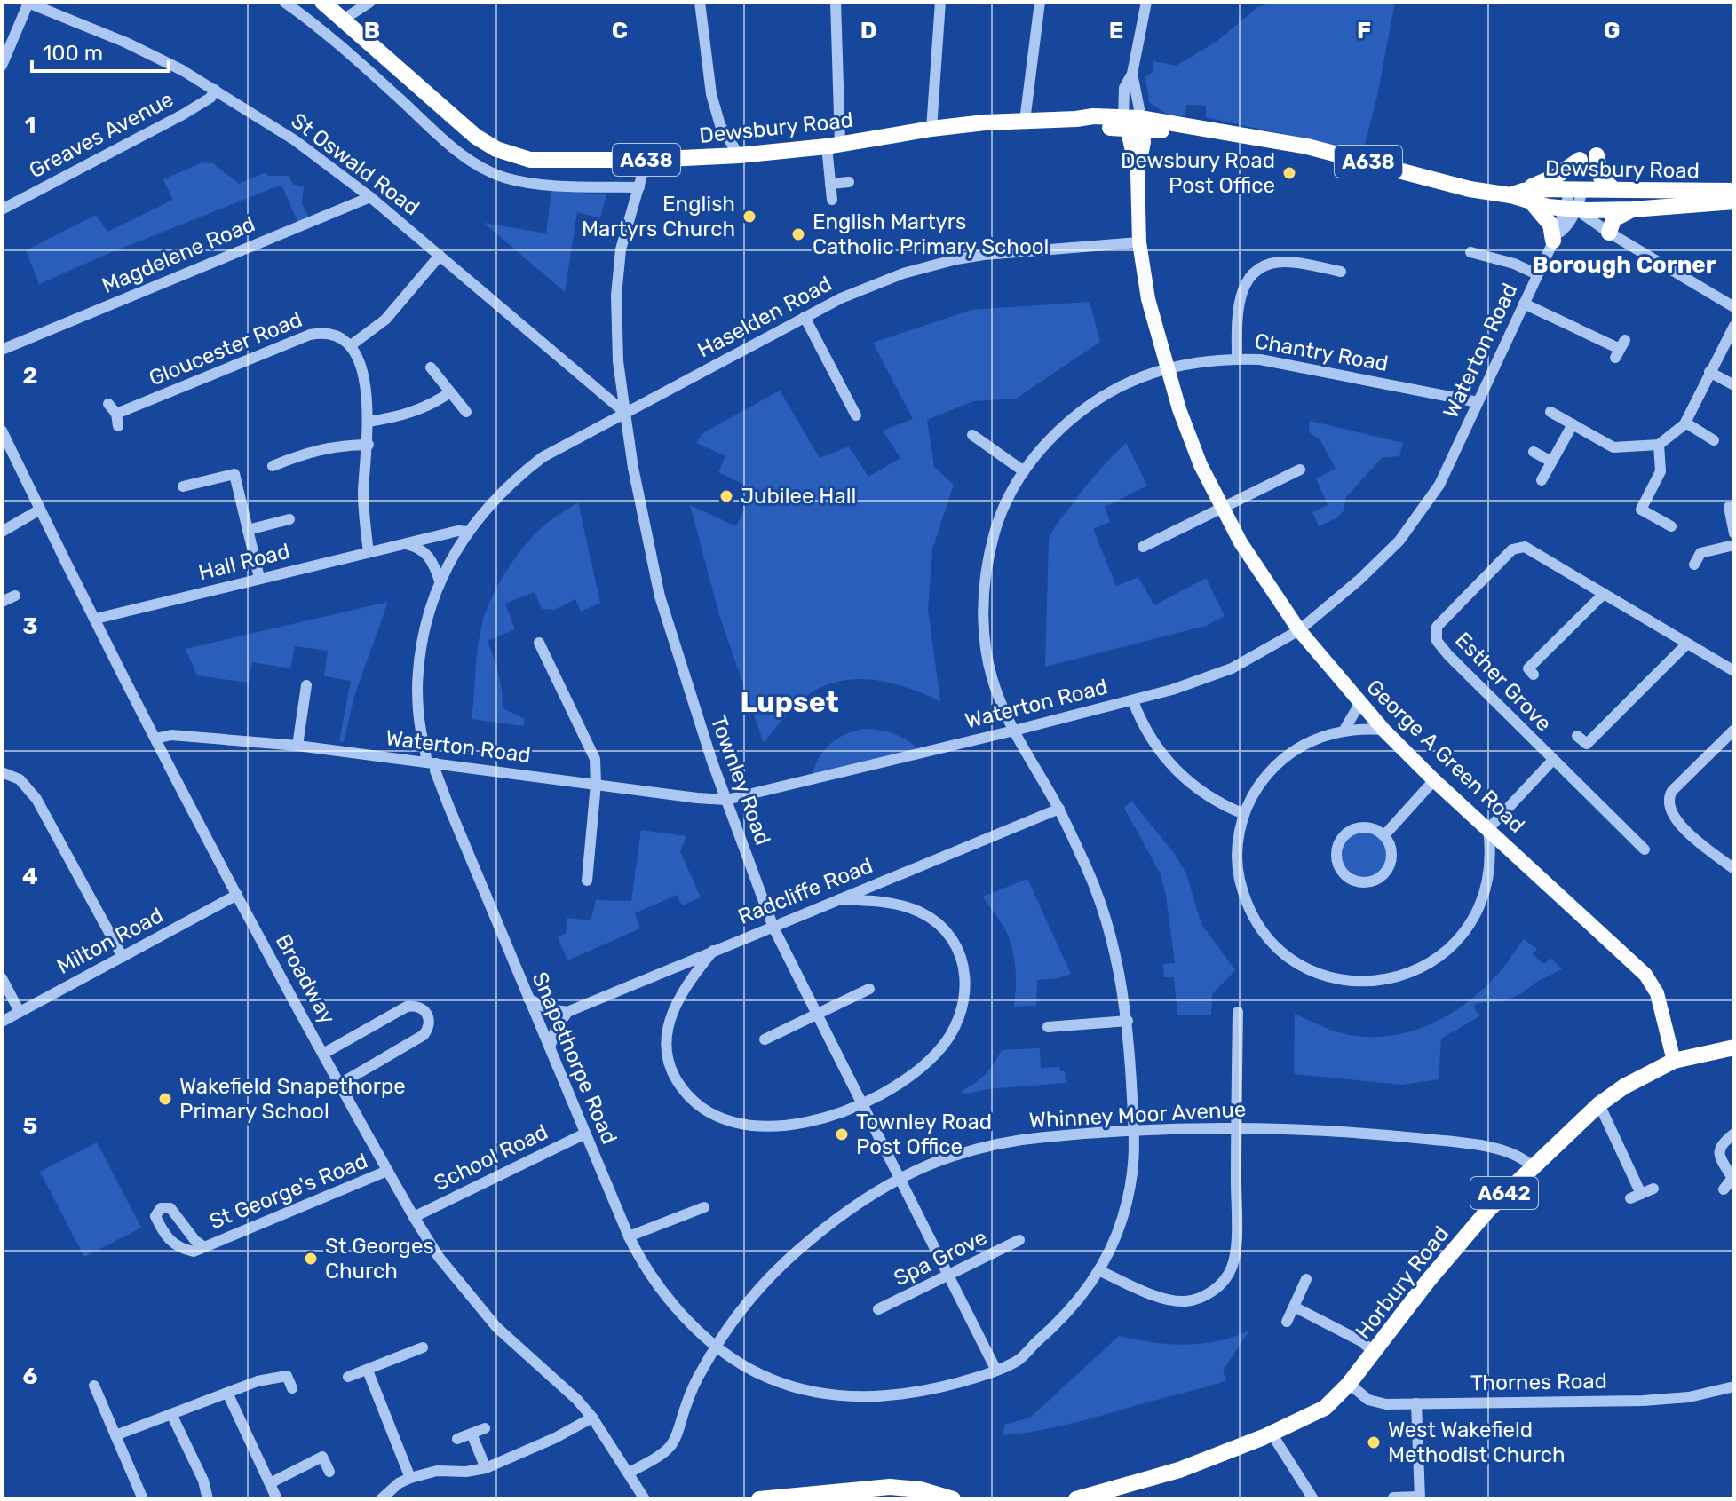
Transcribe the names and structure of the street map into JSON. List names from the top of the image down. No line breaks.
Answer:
{"streets":{"highway":["Dewsbury Road","A638","A642","Horbury Road"],"main road":["George A Green Road"],"street":["Greaves Avenue","St Oswald Road","Magdelene Road","Haselden Road","Gloucester Road","Waterton Road","Chantry Road","Hall Road","Esther Grove","Townley Road","Radcliffe Road","Milton Road","Broadway","Snapethorpe Road","Whinney Moor Avenue","School Road","St George's Road","Spa Grove","Thornes Road"]},"crossings":[["Dewsbury Road","Waterton Road"],["Dewsbury Road","George A Green Road"],["Dewsbury Road","Townley Road"],["Greaves Avenue","St Oswald Road"],["St Oswald Road","Magdelene Road"],["St Oswald Road","Haselden Road"],["St Oswald Road","Townley Road"],["Haselden Road","Hall Road"],["Haselden Road","George A Green Road"],["Haselden Road","Townley Road"],["Haselden Road","Snapethorpe Road"],["Waterton Road","Chantry Road"],["Waterton Road","George A Green Road"],["Waterton Road","Townley Road"],["Waterton Road","Broadway"],["Waterton Road","Snapethorpe Road"],["Chantry Road","George A Green Road"],["Chantry Road","Radcliffe Road"],["Chantry Road","Snapethorpe Road"],["Chantry Road","Whinney Moor Avenue"],["Hall Road","Broadway"],["Hall Road","Snapethorpe Road"],["Esther Grove","George A Green Road"],["George A Green Road","Horbury Road"],["Townley Road","Radcliffe Road"],["Townley Road","Snapethorpe Road"],["Townley Road","Whinney Moor Avenue"],["Townley Road","Spa Grove"],["Milton Road","Broadway"],["Broadway","Whinney Moor Avenue"],["Broadway","School Road"],["Broadway","St George's Road"],["Snapethorpe Road","Whinney Moor Avenue"],["Snapethorpe Road","School Road"],["Whinney Moor Avenue","Horbury Road"],["Horbury Road","Thornes Road"]],"districts":["Borough Corner","Lupset"],"places":["Dewsbury Road Post Office","English Martyrs Church","English Martyrs Catholic Primary School","Jubilee Hall","Wakefield Snapethorpe Primary School","Townley Road Post Office","St Georges Church","West Wakefield Methodist Church"],"scale_bar":"100 m","grid":{"columns":["B","C","D","E","F","G"],"rows":["1","2","3","4","5","6"]}}
